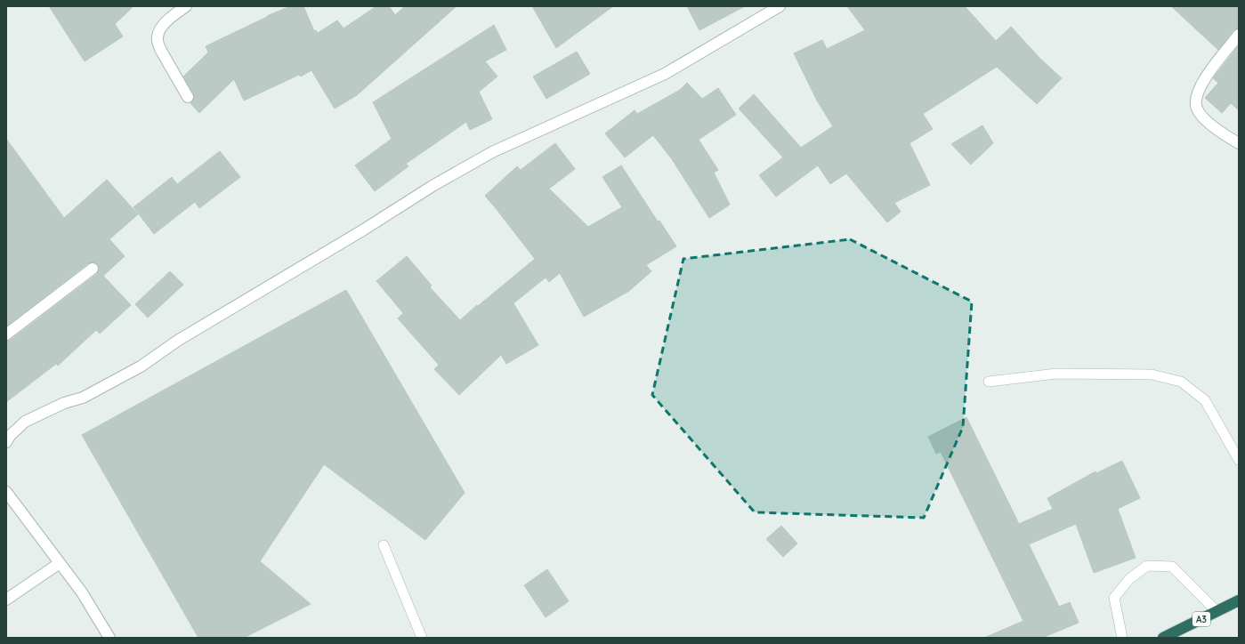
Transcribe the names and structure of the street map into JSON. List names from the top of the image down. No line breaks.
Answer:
{"streets":{"highway":["A3"]}}
